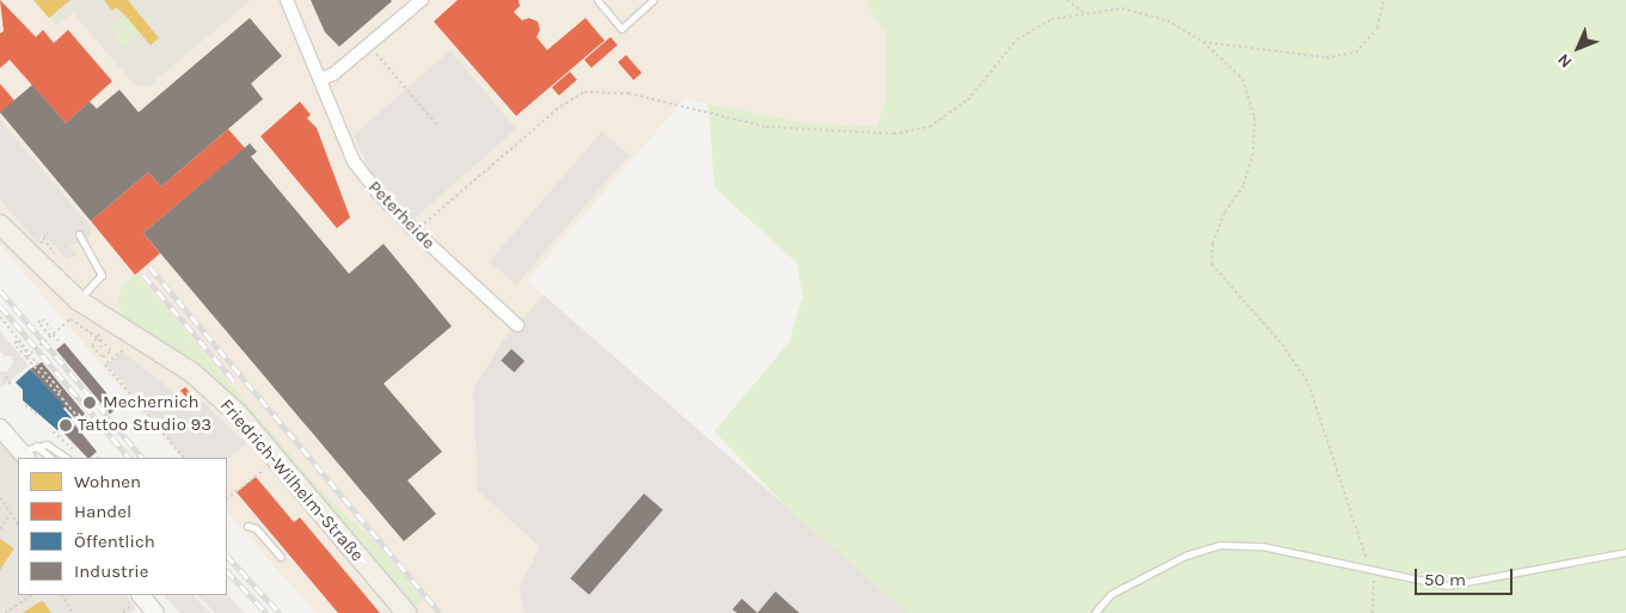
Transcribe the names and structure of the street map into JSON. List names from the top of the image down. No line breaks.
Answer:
{"streets":{"main road":["Friedrich-Wilhelm-Straße"],"street":["Peterheide"]},"places":["Mechernich","Tattoo Studio 93"],"legend":["Wohnen","Handel","Öffentlich","Industrie"],"scale_bar":"50 m","north":"bottom left"}
